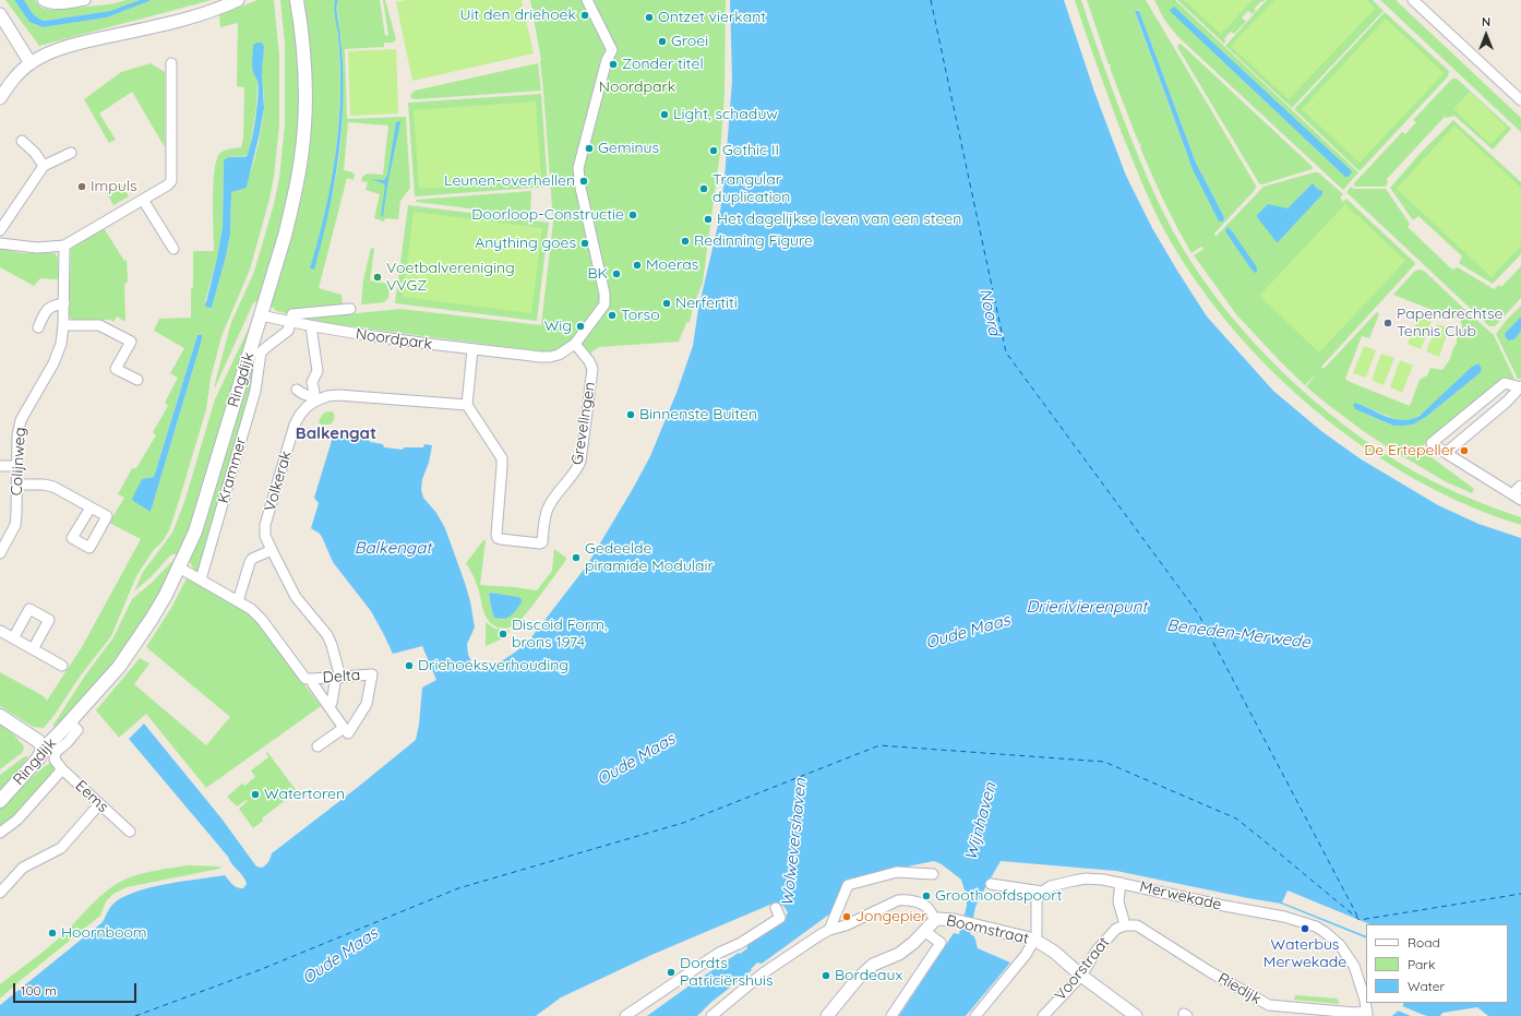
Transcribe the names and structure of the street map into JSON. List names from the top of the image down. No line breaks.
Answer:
{"streets":{"main road":["Ringdijk"],"street":["Noordpark","Grevelingen","Colijnweg","Krammer","Volkerak","Delta","Eems","Merwekade","Boomstraat","Voorstraat","Riedijk"]},"crossings":[["Noordpark","Ringdijk"],["Noordpark","Grevelingen"],["Noordpark","Krammer"],["Ringdijk","Eems"],["Grevelingen","Volkerak"],["Volkerak","Delta"],["Merwekade","Riedijk"],["Boomstraat","Voorstraat"],["Voorstraat","Riedijk"]],"districts":["Balkengat"],"water":["Noord","Balkengat","Drierivierenpunt","Oude Maas","Beneden-Merwede","Wijnhaven","Wolwevershaven"],"parks":["Noordpark"],"places":["Uit den driehoek","Ontzet vierkant","Groei","Zonder titel","Light, schaduw","Geminus","Gothic II","Leunen-overhellen","Impuls","Trangular duplication","Doorloop-Constructie","Het dagelijkse leven van een steen","Redinning Figure","Anything goes","Moeras","BK","Voetbalvereniging VVGZ","Nerfertiti","Torso","Papendrechtse Tennis Club","Wig","Binnenste Buiten","De Ertepeller","Gedeelde piramide Modulair","Discoid Form, brons 1974","Driehoeksverhouding","Watertoren","Groothoofdspoort","Jongepier","Waterbus Merwekade","Hoornboom","Dordts Patriciërshuis","Bordeaux"],"legend":["Road","Park","Water"],"scale_bar":"100 m","north":"top"}
